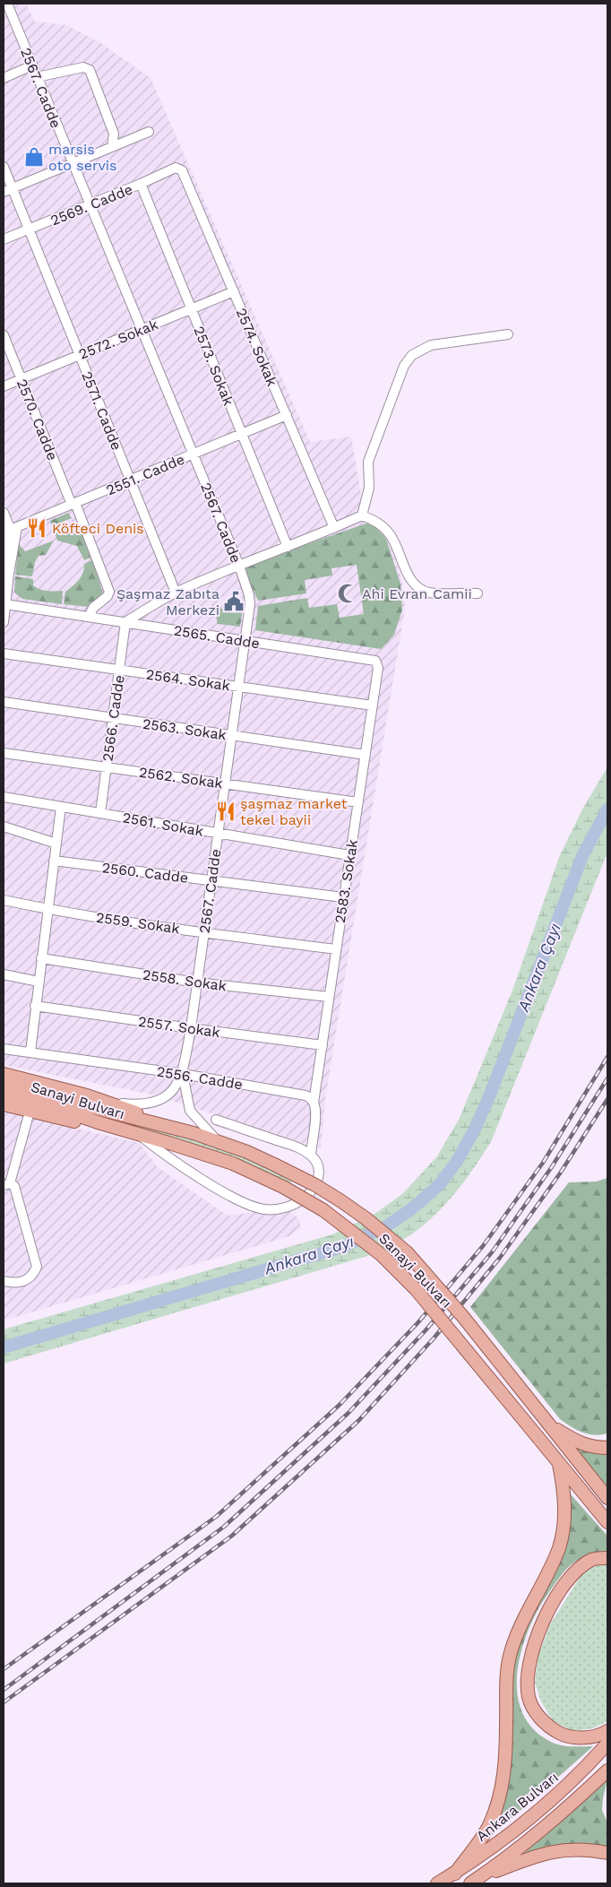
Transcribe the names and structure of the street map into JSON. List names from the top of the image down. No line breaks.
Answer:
{"streets":{"main road":["Sanayi Bulvarı","Ankara Bulvarı"],"street":["2567. Cadde","2569. Cadde","2572. Sokak","2574. Sokak","2573. Sokak","2571. Cadde","2570. Cadde","2551. Cadde","2565. Cadde","2564. Sokak","2566. Cadde","2563. Sokak","2562. Sokak","2561. Sokak","2560. Cadde","2583. Sokak","2559. Sokak","2558. Sokak","2557. Sokak","2556. Cadde"]},"crossings":[["2567. Cadde","2569. Cadde"],["2567. Cadde","2572. Sokak"],["2567. Cadde","2551. Cadde"],["2567. Cadde","2565. Cadde"],["2567. Cadde","2564. Sokak"],["2567. Cadde","2563. Sokak"],["2567. Cadde","2562. Sokak"],["2567. Cadde","2561. Sokak"],["2567. Cadde","2560. Cadde"],["2567. Cadde","2559. Sokak"],["2567. Cadde","2558. Sokak"],["2567. Cadde","2557. Sokak"],["2567. Cadde","2556. Cadde"],["2569. Cadde","2574. Sokak"],["2569. Cadde","2573. Sokak"],["2569. Cadde","2571. Cadde"],["2572. Sokak","2574. Sokak"],["2572. Sokak","2573. Sokak"],["2572. Sokak","2571. Cadde"],["2572. Sokak","2570. Cadde"],["2574. Sokak","2551. Cadde"],["2573. Sokak","2551. Cadde"],["2571. Cadde","2551. Cadde"],["2570. Cadde","2551. Cadde"],["2570. Cadde","2565. Cadde"],["2565. Cadde","2566. Cadde"],["2565. Cadde","2583. Sokak"],["2564. Sokak","2566. Cadde"],["2564. Sokak","2583. Sokak"],["2566. Cadde","2563. Sokak"],["2566. Cadde","2562. Sokak"],["2566. Cadde","2561. Sokak"],["2563. Sokak","2583. Sokak"],["2562. Sokak","2583. Sokak"],["2561. Sokak","2583. Sokak"],["2560. Cadde","2583. Sokak"],["2583. Sokak","2559. Sokak"],["2583. Sokak","2558. Sokak"],["2583. Sokak","2557. Sokak"],["2583. Sokak","2556. Cadde"]],"water":["Ankara Çayı"],"places":{"shop":["marsis oto servis"],"restaurant":["Köfteci Denis","şaşmaz market tekel bayii"],"mosque":["Ahi Evran Camii"],"public building":["Şaşmaz Zabıta Merkezi"]}}
